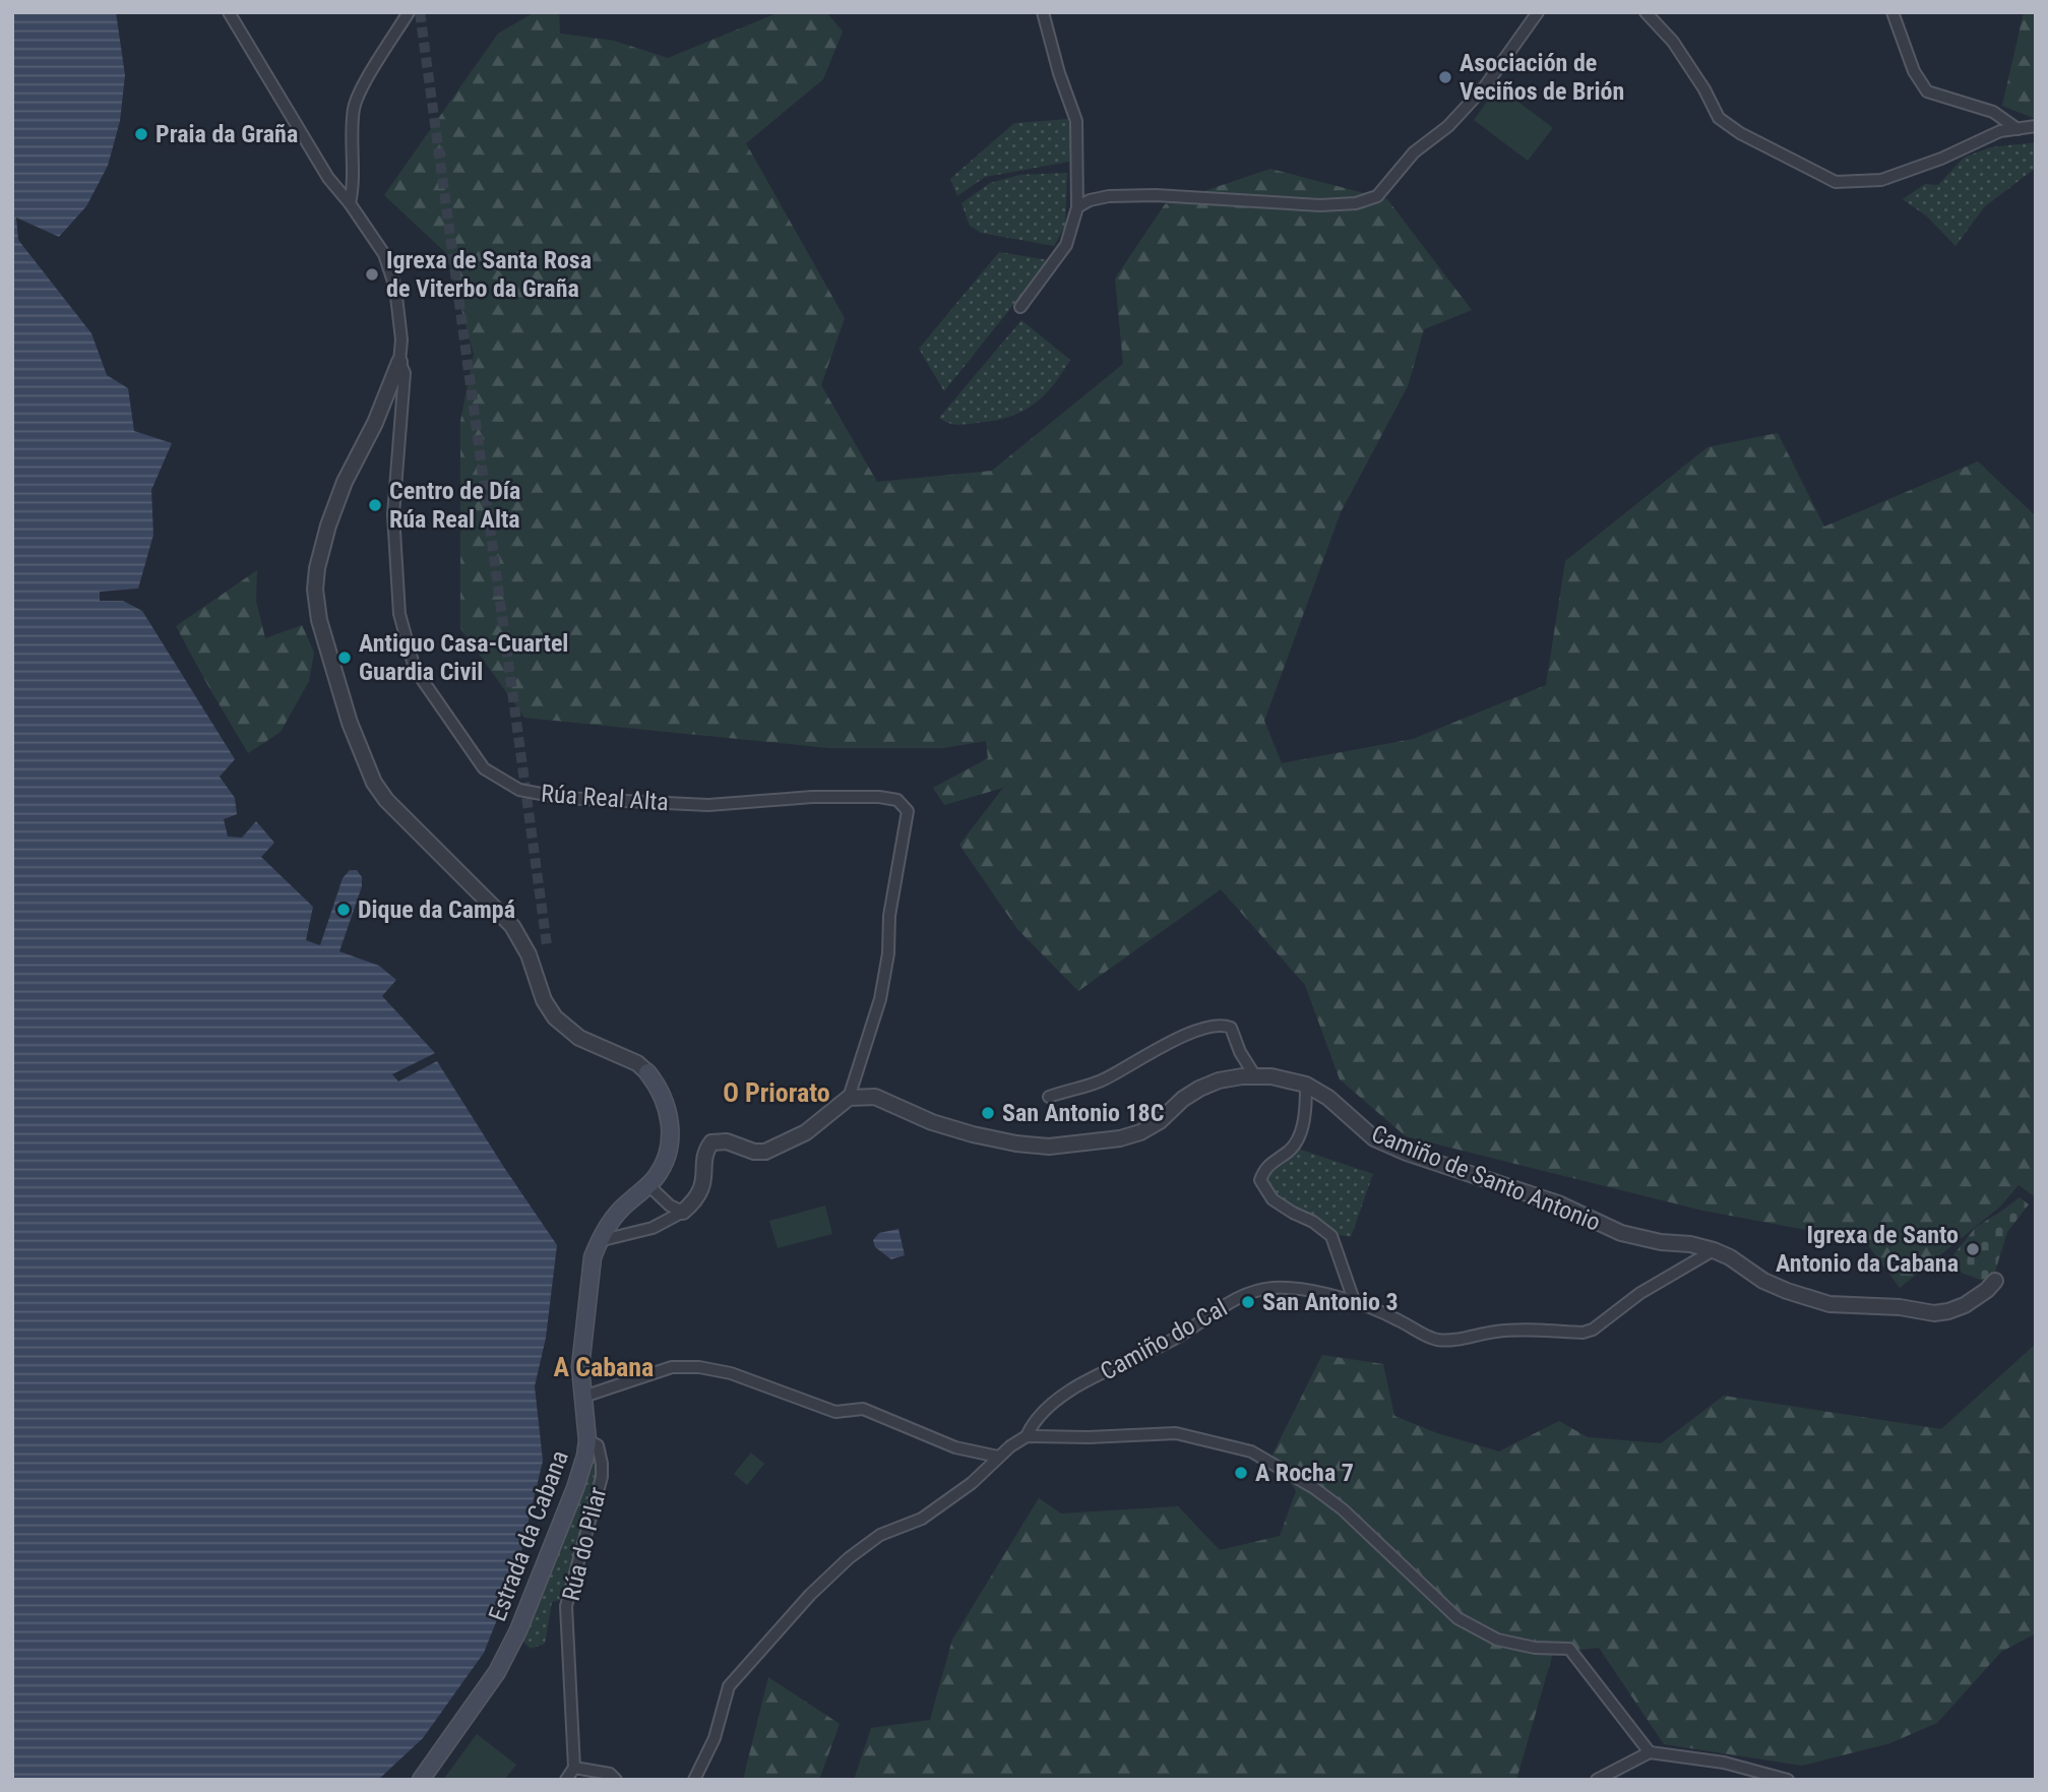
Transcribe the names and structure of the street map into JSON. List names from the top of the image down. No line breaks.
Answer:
{"streets":{"main road":["Estrada da Cabana"],"street":["Rúa Real Alta","Camiño de Santo Antonio","Camiño do Cal","Rúa do Pilar"]},"crossings":[["Rúa Real Alta","Camiño de Santo Antonio"],["Camiño de Santo Antonio","Camiño do Cal"],["Estrada da Cabana","Rúa do Pilar"]],"districts":["O Priorato","A Cabana"],"places":["Asociación de Veciños de Brión","Praia da Graña","Igrexa de Santa Rosa de Viterbo da Graña","Centro de Día Rúa Real Alta","Antiguo Casa-Cuartel Guardia Civil","Dique da Campá","San Antonio 18C","Igrexa de Santo Antonio da Cabana","San Antonio 3","A Rocha 7"]}
